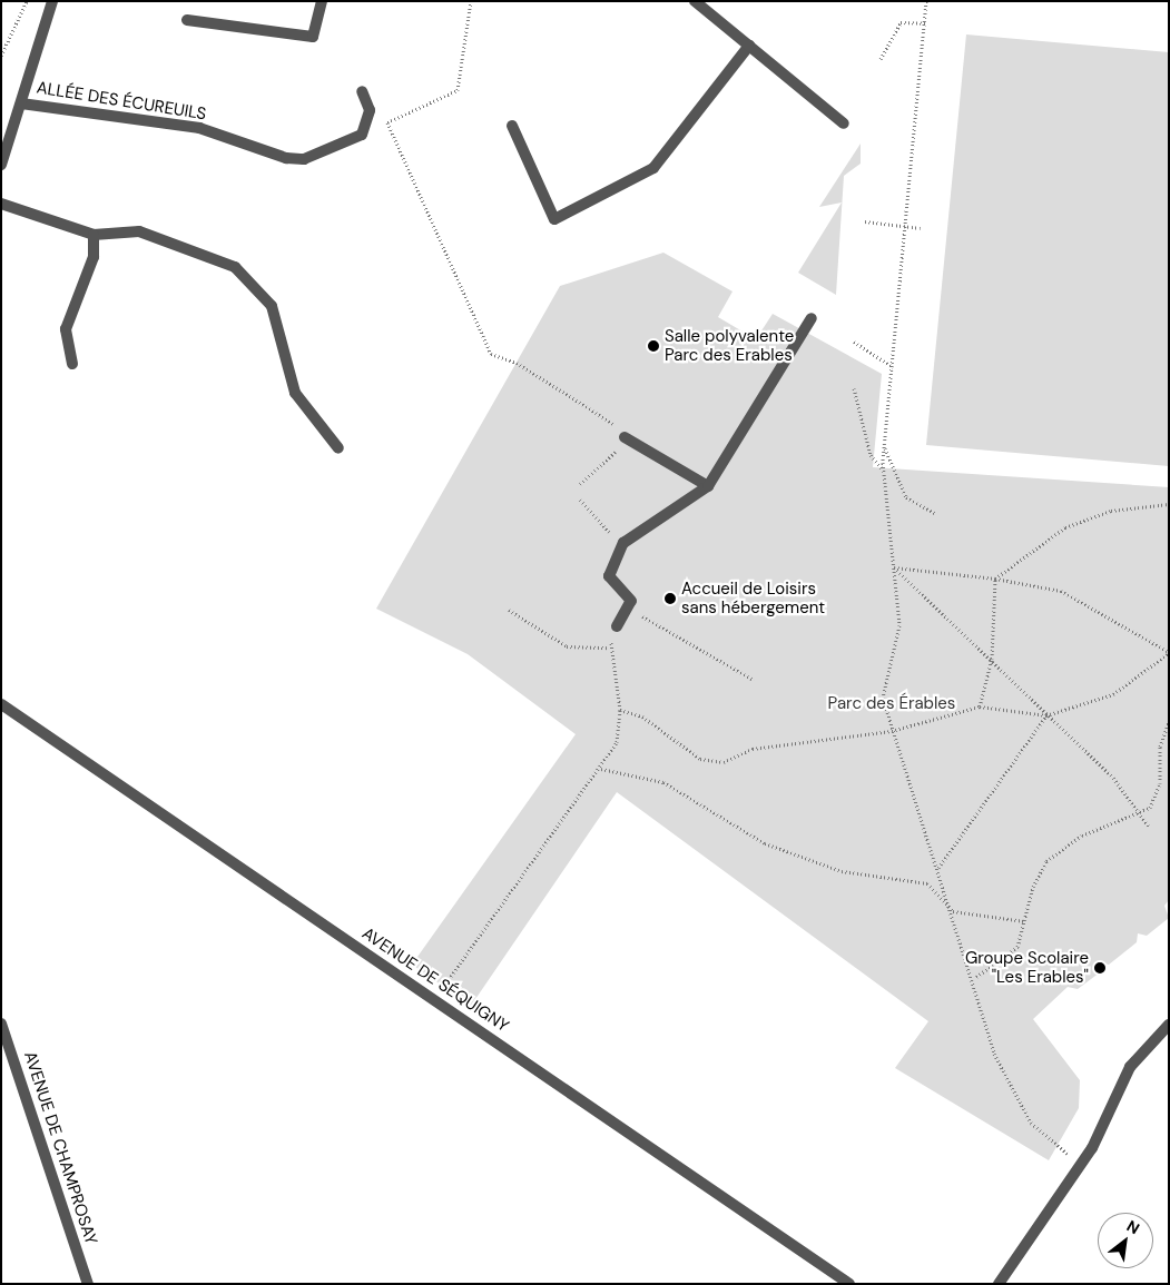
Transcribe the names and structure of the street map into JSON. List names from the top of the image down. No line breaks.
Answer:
{"streets":{"street":["ALLÉE DES ÉCUREUILS","AVENUE DE SÉQUIGNY","AVENUE DE CHAMPROSAY"]},"parks":["Parc des Érables"],"places":["Salle polyvalente Parc des Erables","Accueil de Loisirs sans hébergement","Groupe Scolaire \"Les Erables\""],"north":"top right"}
